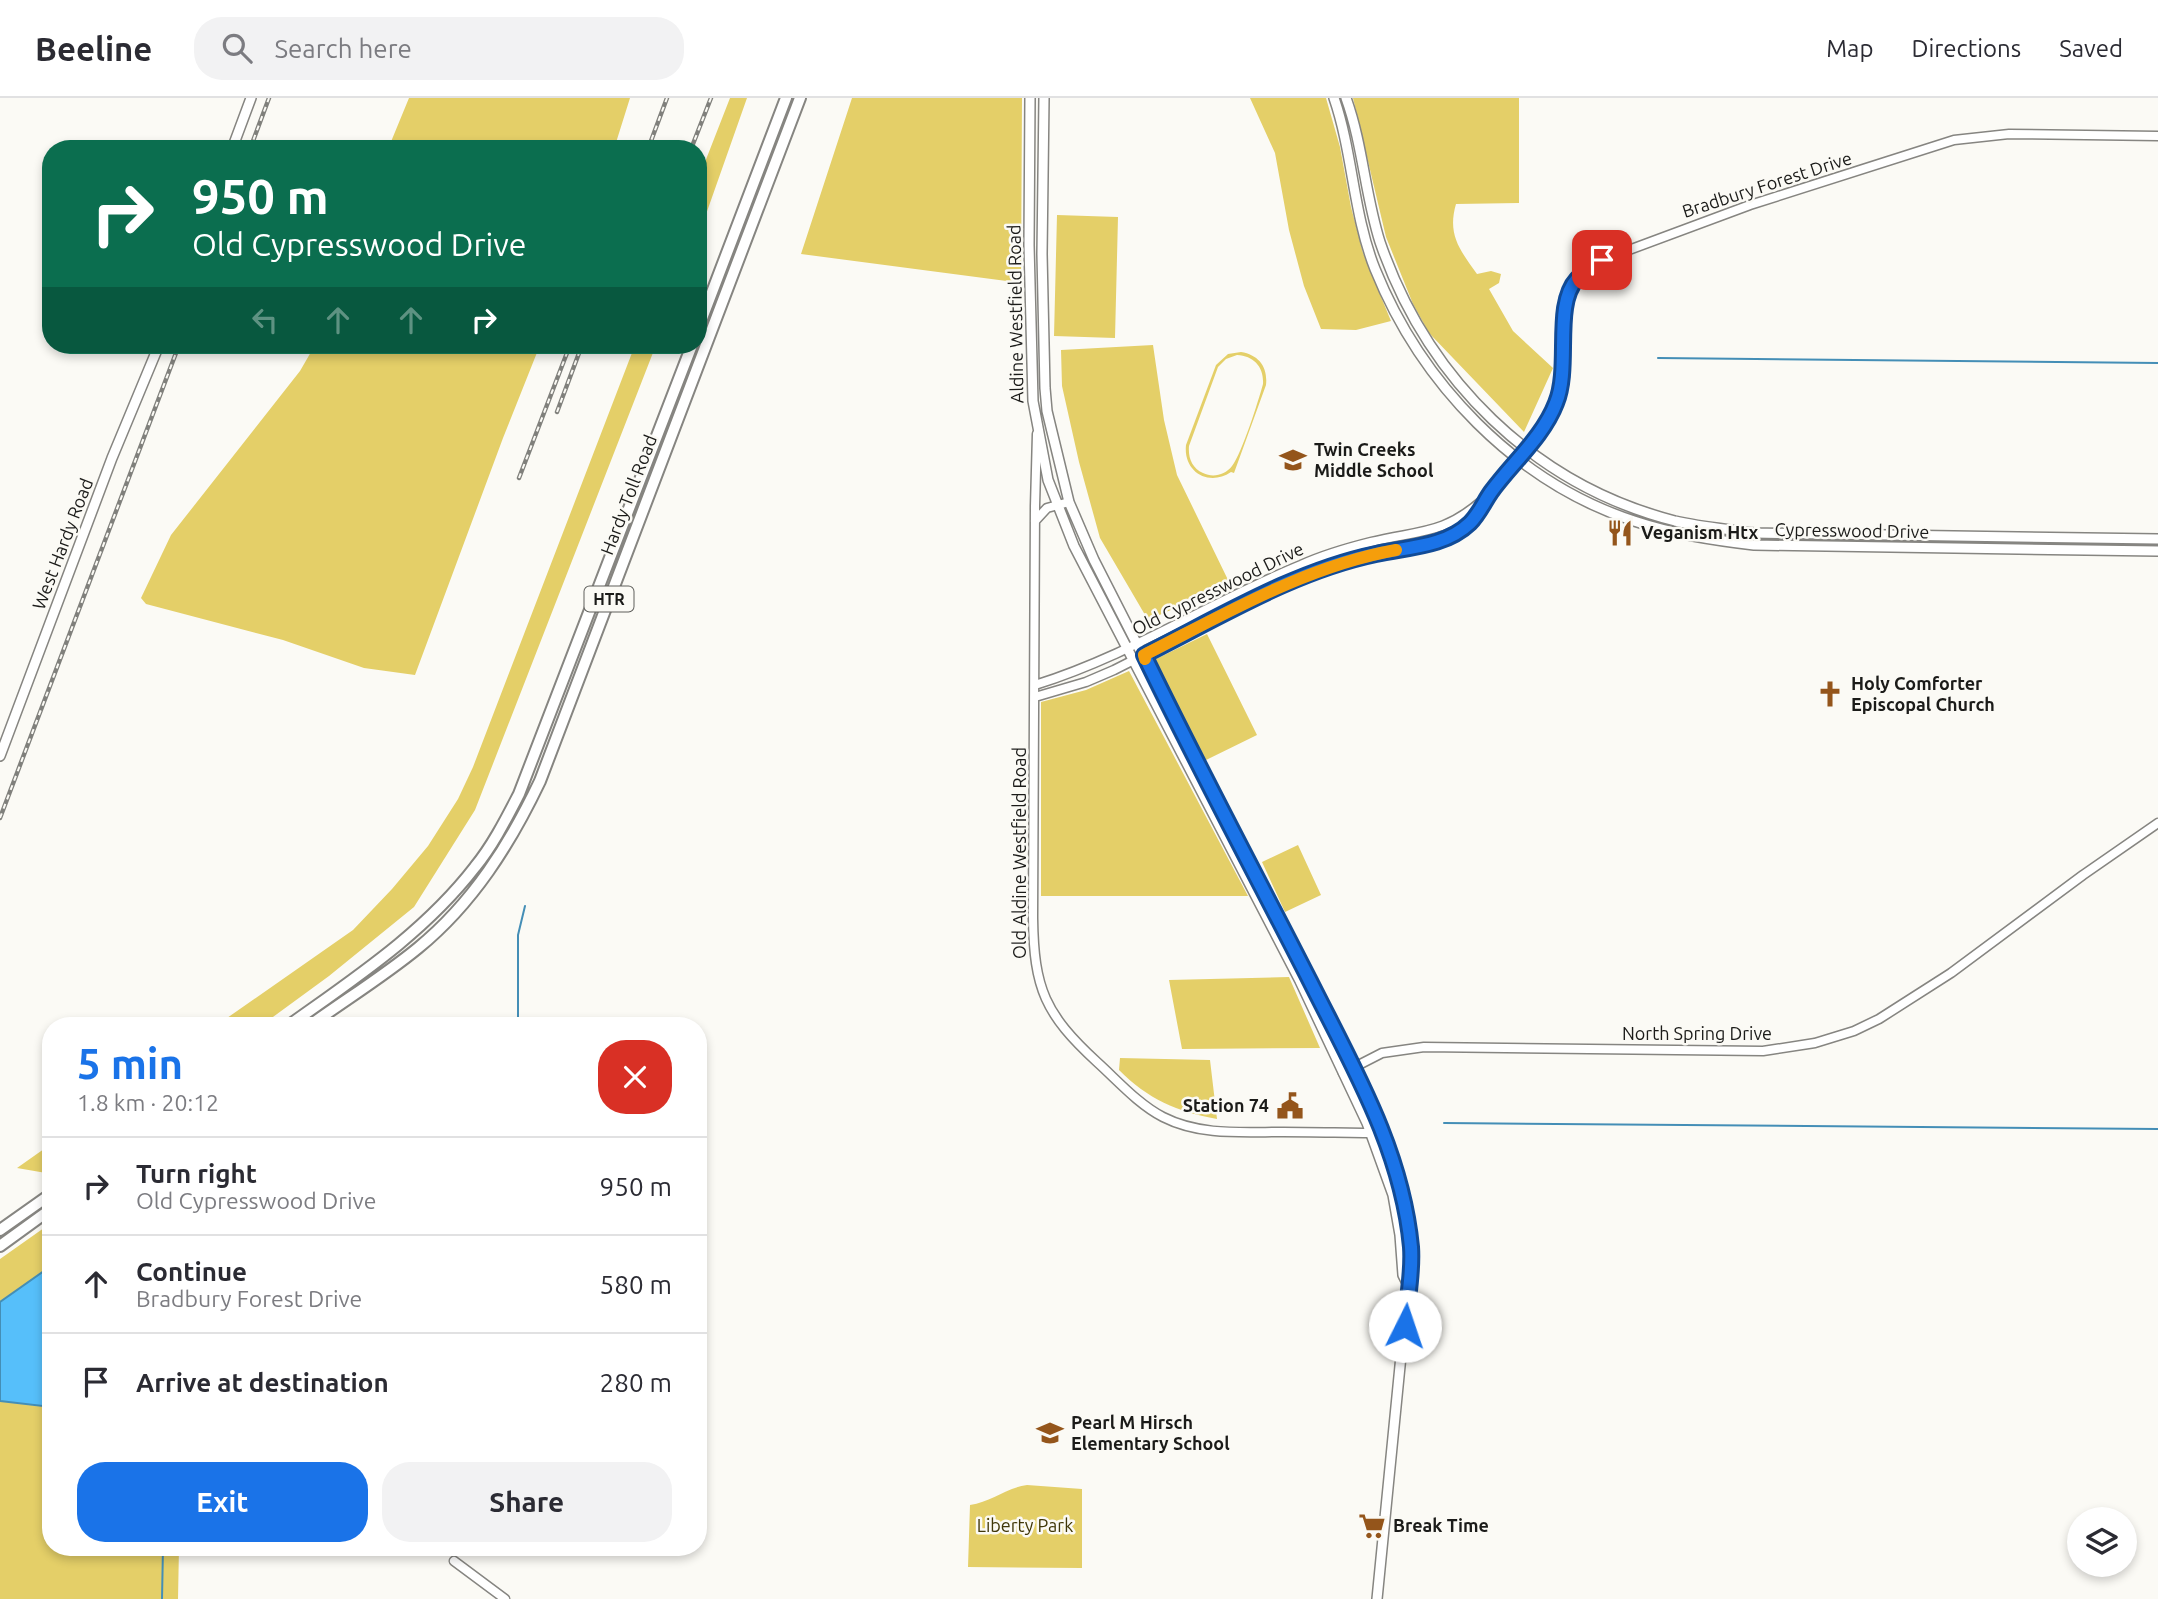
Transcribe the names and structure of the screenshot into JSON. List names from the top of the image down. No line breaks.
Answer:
{"streets":{"highway":["Hardy Toll Road","HTR"],"main road":["Aldine Westfield Road","Cypresswood Drive","West Hardy Road"],"street":["Bradbury Forest Drive","Old Cypresswood Drive","Old Aldine Westfield Road","North Spring Drive"]},"crossings":[["Bradbury Forest Drive","Cypresswood Drive"],["Bradbury Forest Drive","Old Cypresswood Drive"],["Aldine Westfield Road","Old Cypresswood Drive"],["Aldine Westfield Road","Old Aldine Westfield Road"],["Aldine Westfield Road","North Spring Drive"],["Cypresswood Drive","Old Cypresswood Drive"],["Old Cypresswood Drive","Old Aldine Westfield Road"]],"parks":["Liberty Park"],"places":{"school or university":["Twin Creeks Middle School","Pearl M Hirsch Elementary School"],"restaurant":["Veganism Htx"],"church":["Holy Comforter Episcopal Church"],"public building":["Station 74"],"supermarket":["Break Time"]},"page":{"header":"Beeline","search":"Search here","nav":["Map","Directions","Saved"],"turn":["950 m","Old Cypresswood Drive"],"heading":["5 min","1.8 km · 20:12"],"list":[{"name":"Turn right","note":"Old Cypresswood Drive","value":"950 m"},{"name":"Continue","note":"Bradbury Forest Drive","value":"580 m"},{"name":"Arrive at destination","value":"280 m"}],"buttons":["Exit","Share"]}}
